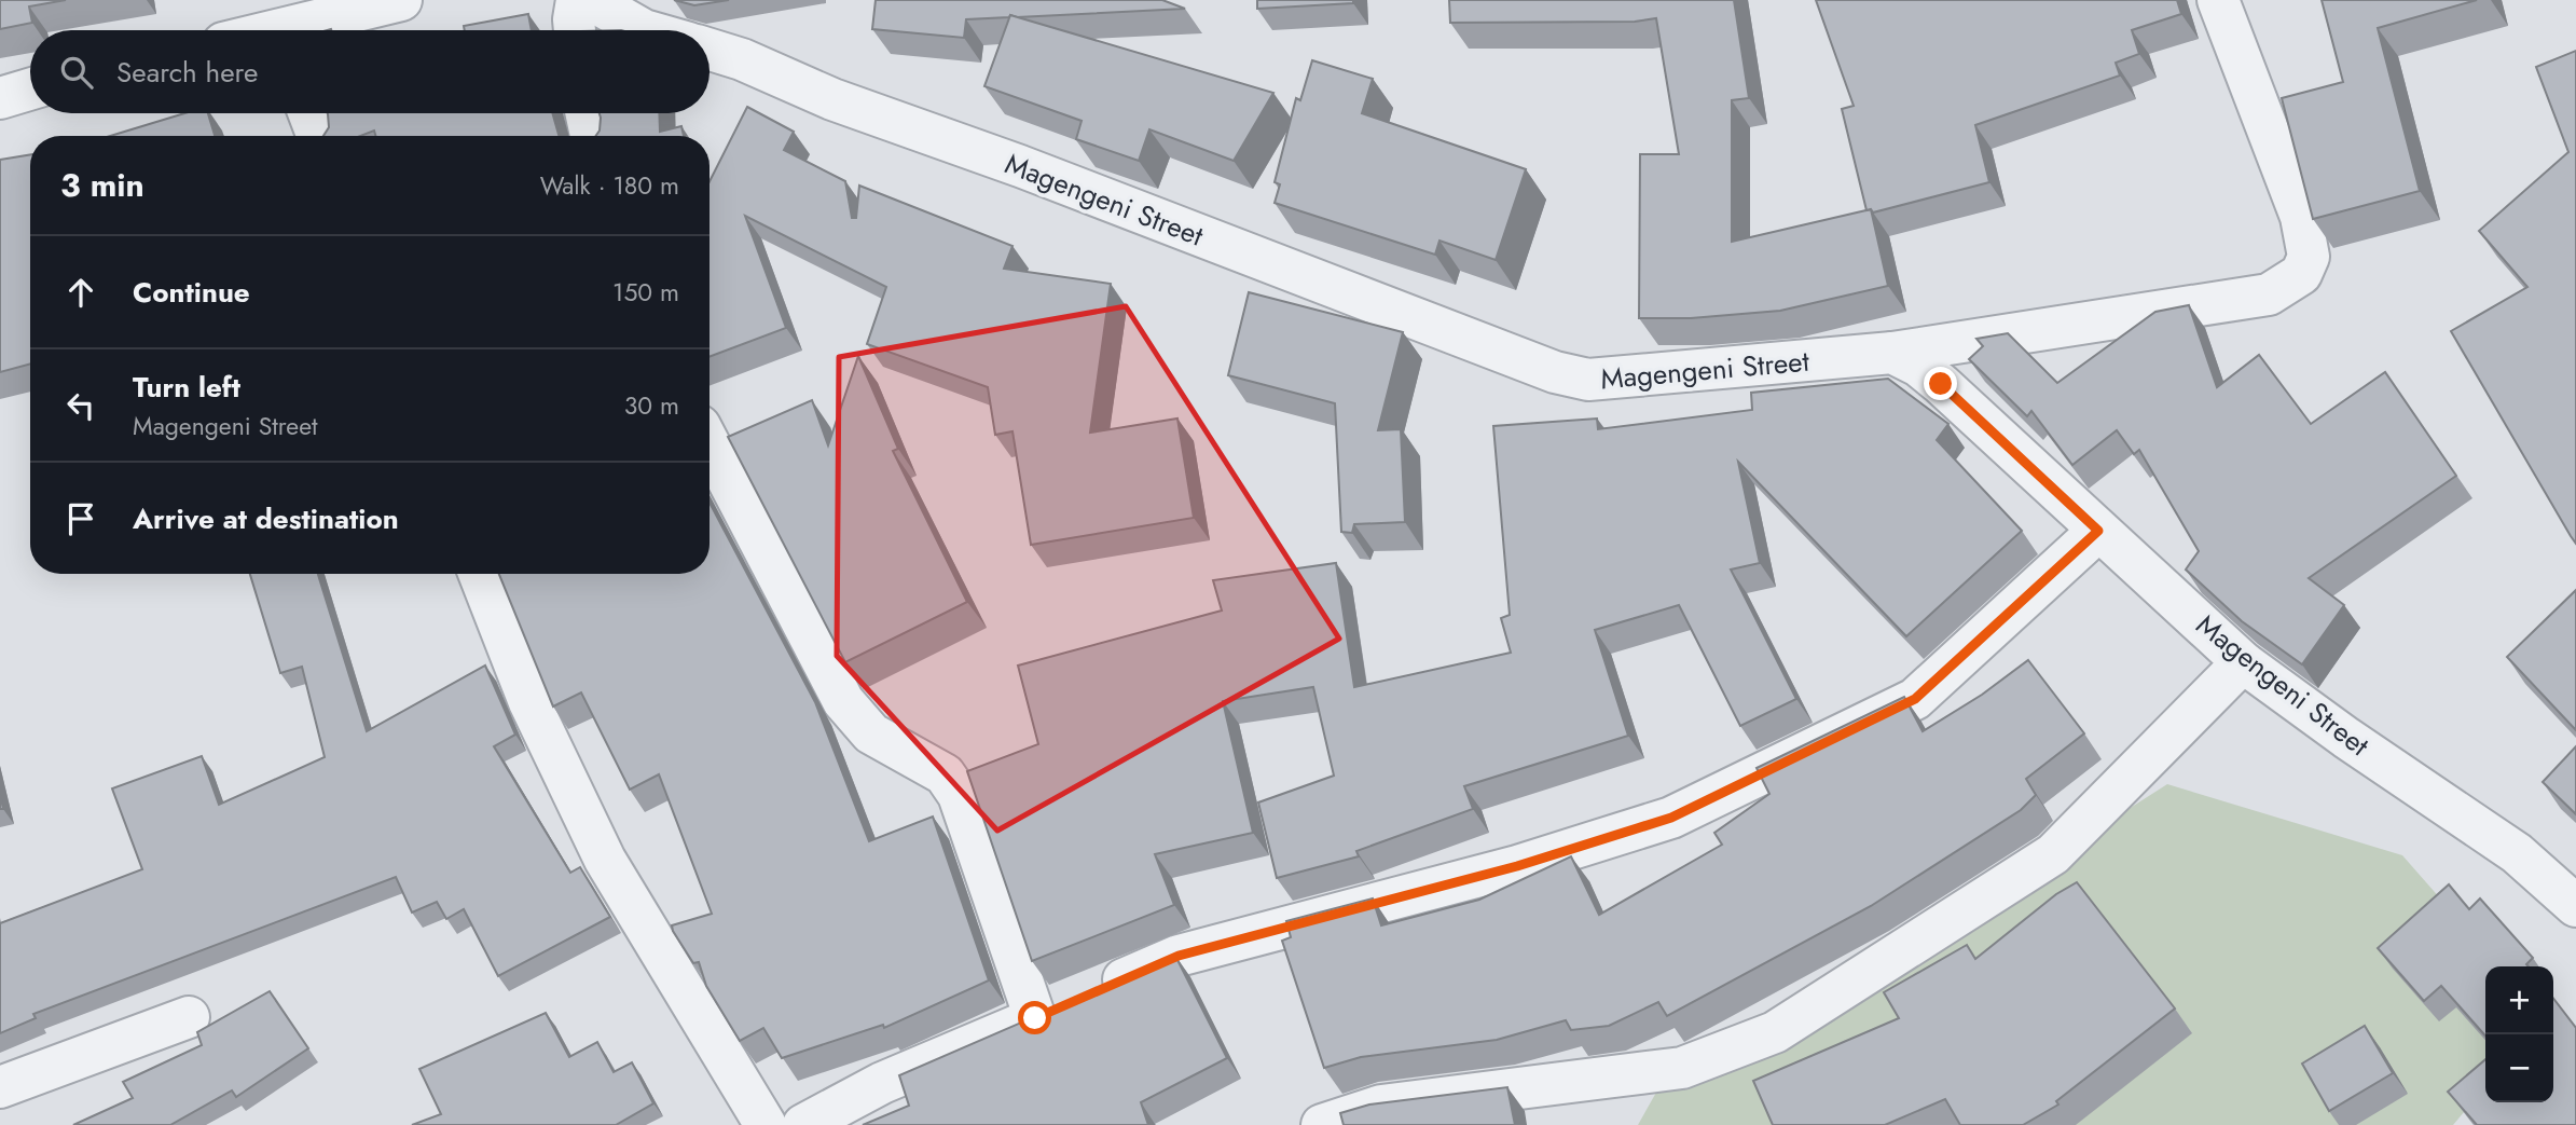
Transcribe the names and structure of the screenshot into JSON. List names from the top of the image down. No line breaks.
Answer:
{"streets":{"street":["Magengeni Street"]},"page":{"search":"Search here","heading":["3 min","Walk · 180 m"],"list":[["Continue","150 m"],["Turn left","Magengeni Street","30 m"],"Arrive at destination"],"map_buttons":["+","−"]}}
